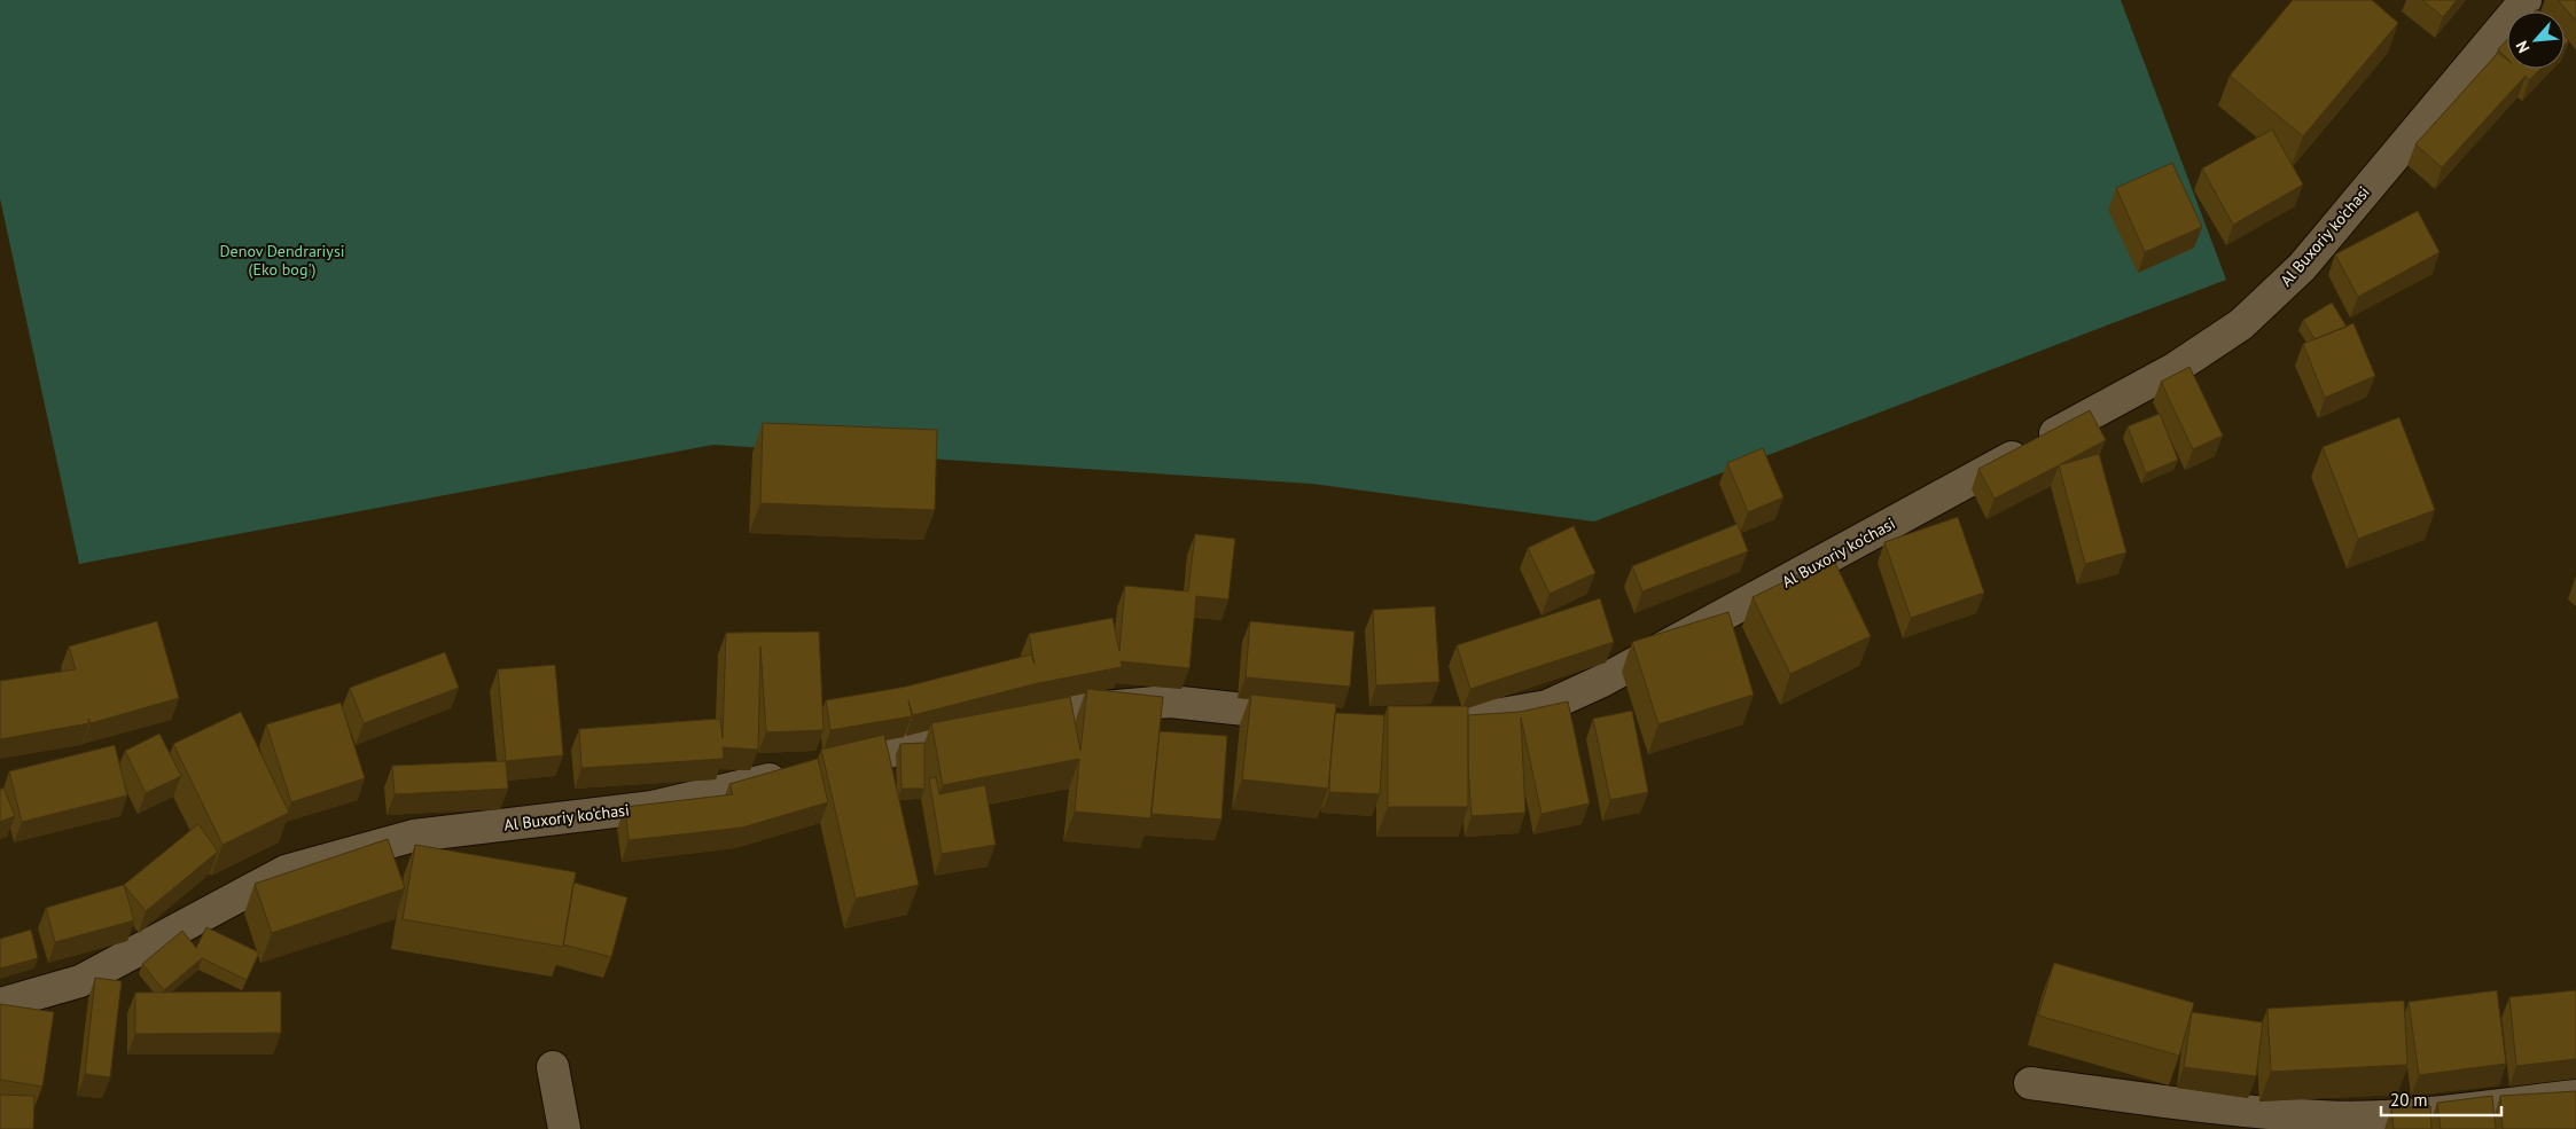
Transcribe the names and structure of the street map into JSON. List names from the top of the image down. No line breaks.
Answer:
{"streets":{"street":["Al Buxoriy ko'chasi"]},"parks":["Denov Dendrariysi (Eko bog')"],"scale_bar":"20 m","north":"bottom left"}
